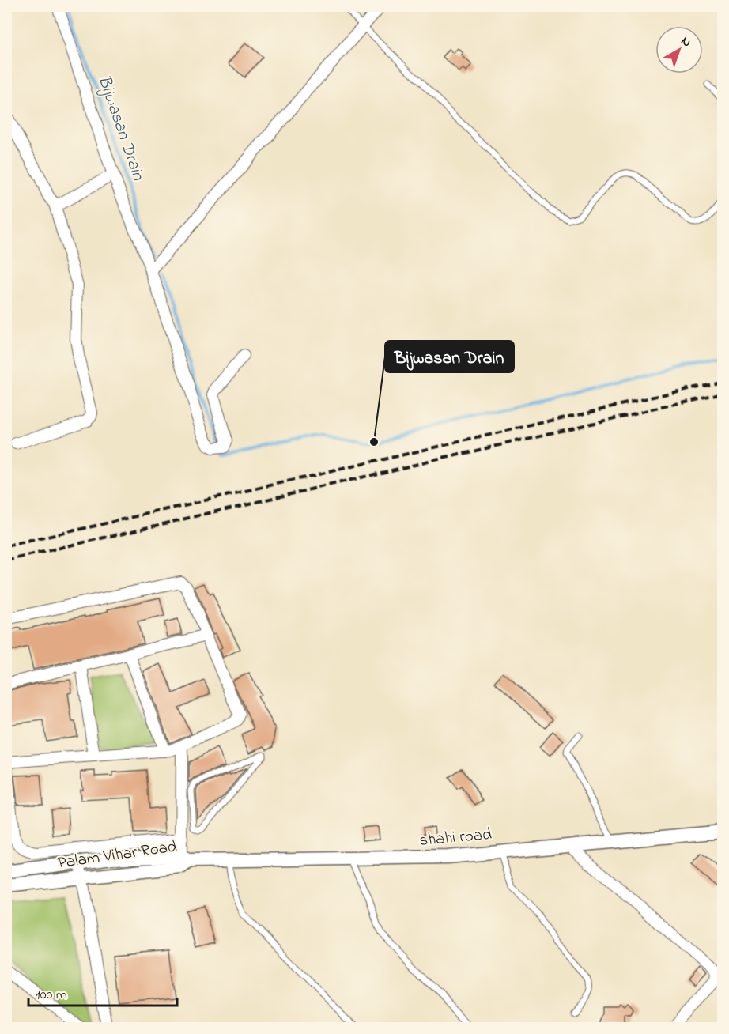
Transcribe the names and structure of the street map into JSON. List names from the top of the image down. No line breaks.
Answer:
{"streets":{"street":["shahi road","Palam Vihar Road"]},"crossings":[["shahi road","Palam Vihar Road"]],"water":["Bijwasan Drain"],"places":["Bijwasan Drain"],"scale_bar":"100 m","north":"top right"}
